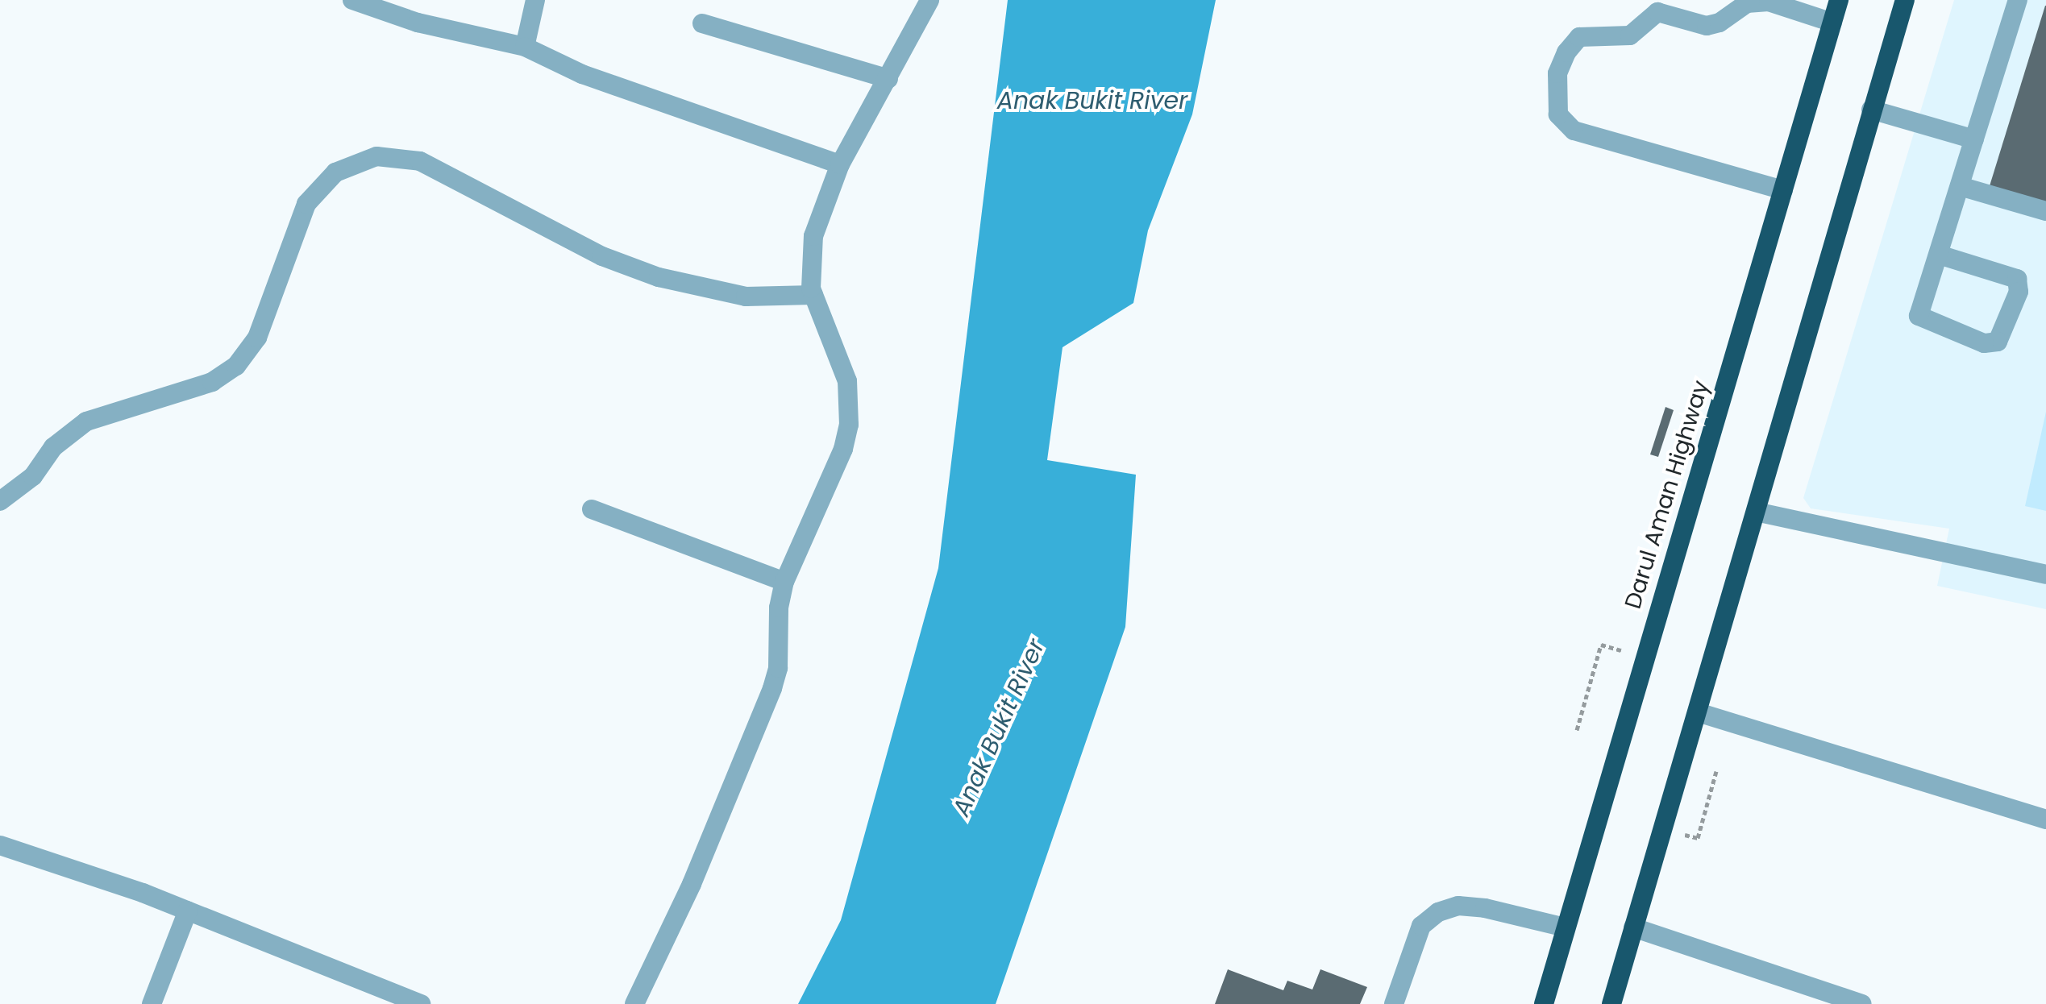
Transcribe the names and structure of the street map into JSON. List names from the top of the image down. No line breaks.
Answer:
{"streets":{"highway":["Darul Aman Highway"]},"water":["Anak Bukit River"]}
